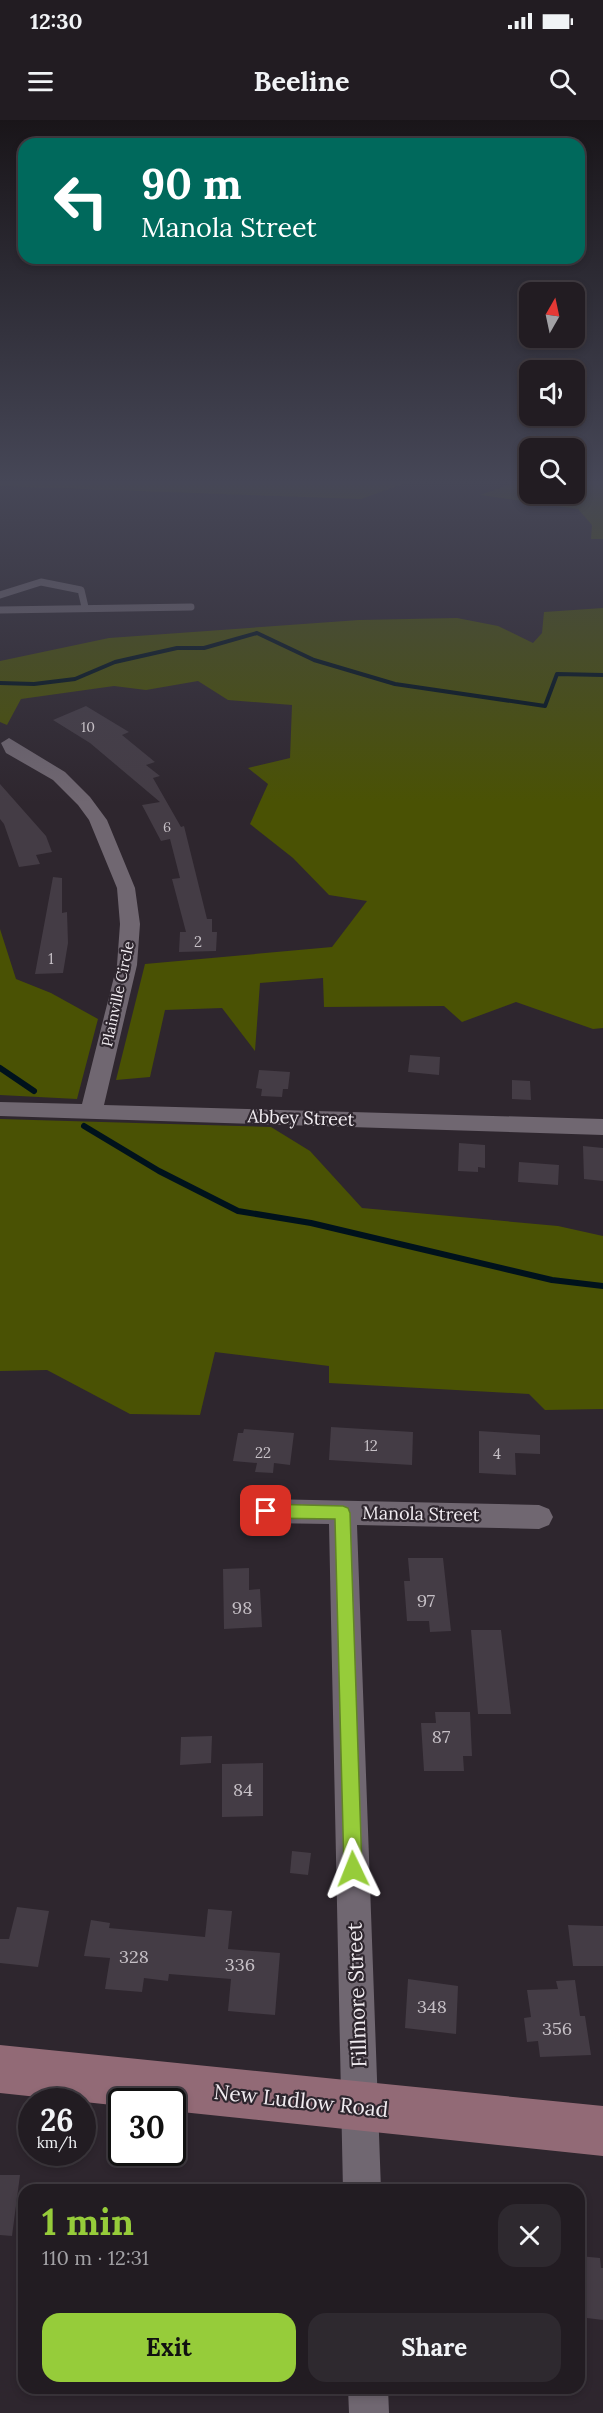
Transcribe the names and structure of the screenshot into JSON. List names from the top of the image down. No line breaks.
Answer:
{"streets":{"main road":["New Ludlow Road"],"street":["Plainville Circle","Abbey Street","Manola Street","Fillmore Street"]},"crossings":[["Plainville Circle","Abbey Street"],["Manola Street","Fillmore Street"],["Fillmore Street","New Ludlow Road"]],"house_numbers":["10","6","2","1","12","22","4","97","98","87","84","328","336","348","356"],"north":"top","page":{"status":"12:30","header":"Beeline","turn":["90 m","Manola Street"],"speed":"26 km/h","limit":"30","heading":["1 min","110 m · 12:31"],"buttons":["Exit","Share"]}}
